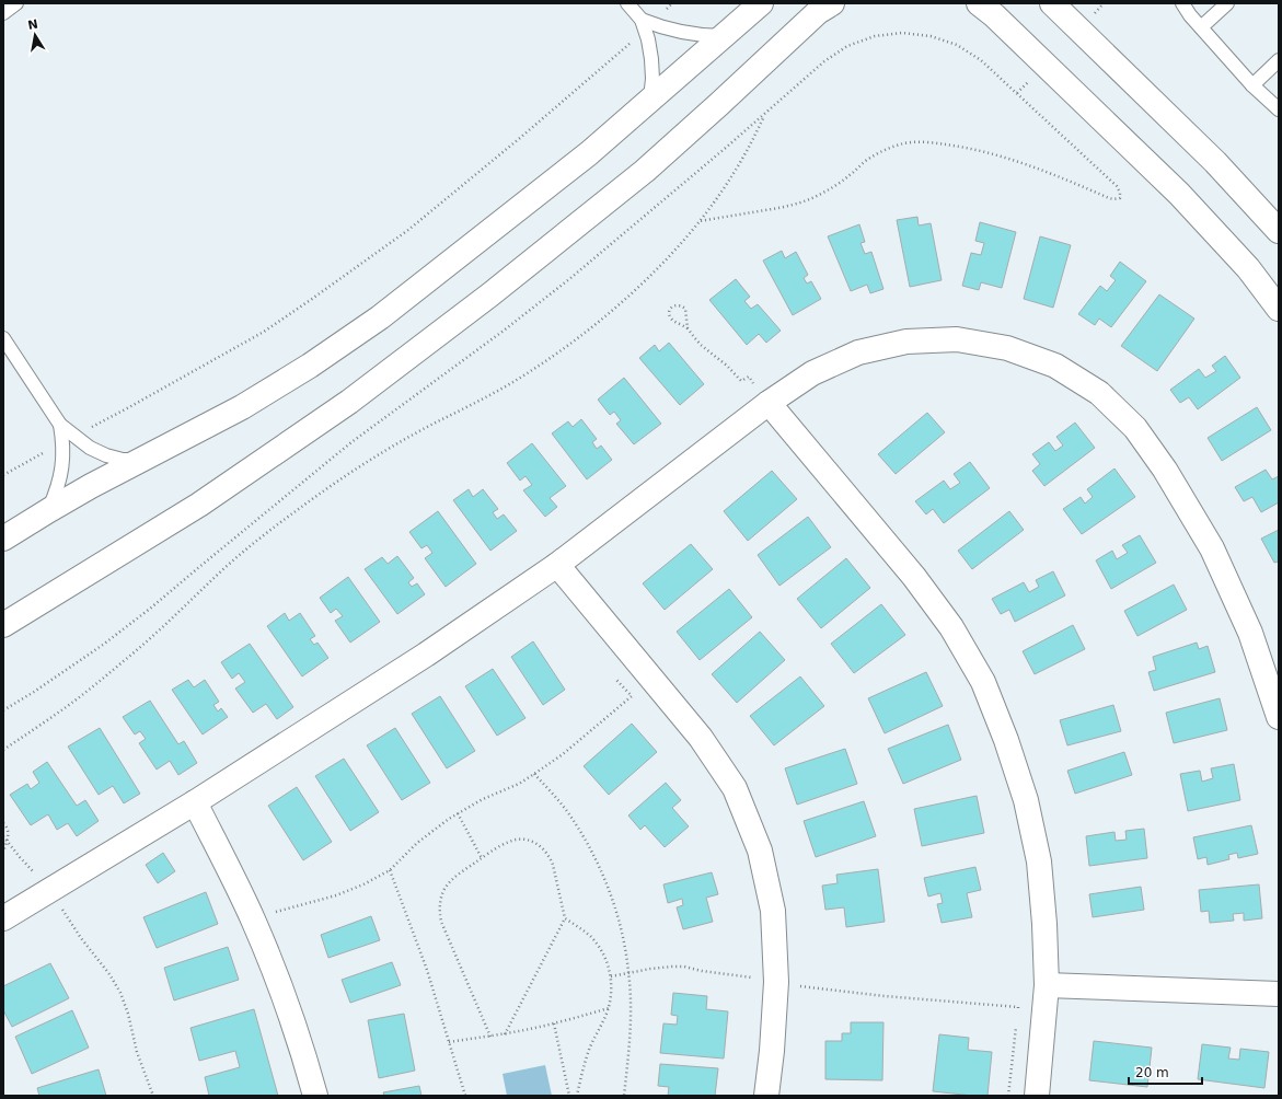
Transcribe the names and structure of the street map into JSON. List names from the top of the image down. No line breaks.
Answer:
{"scale_bar":"20 m","north":"top"}
